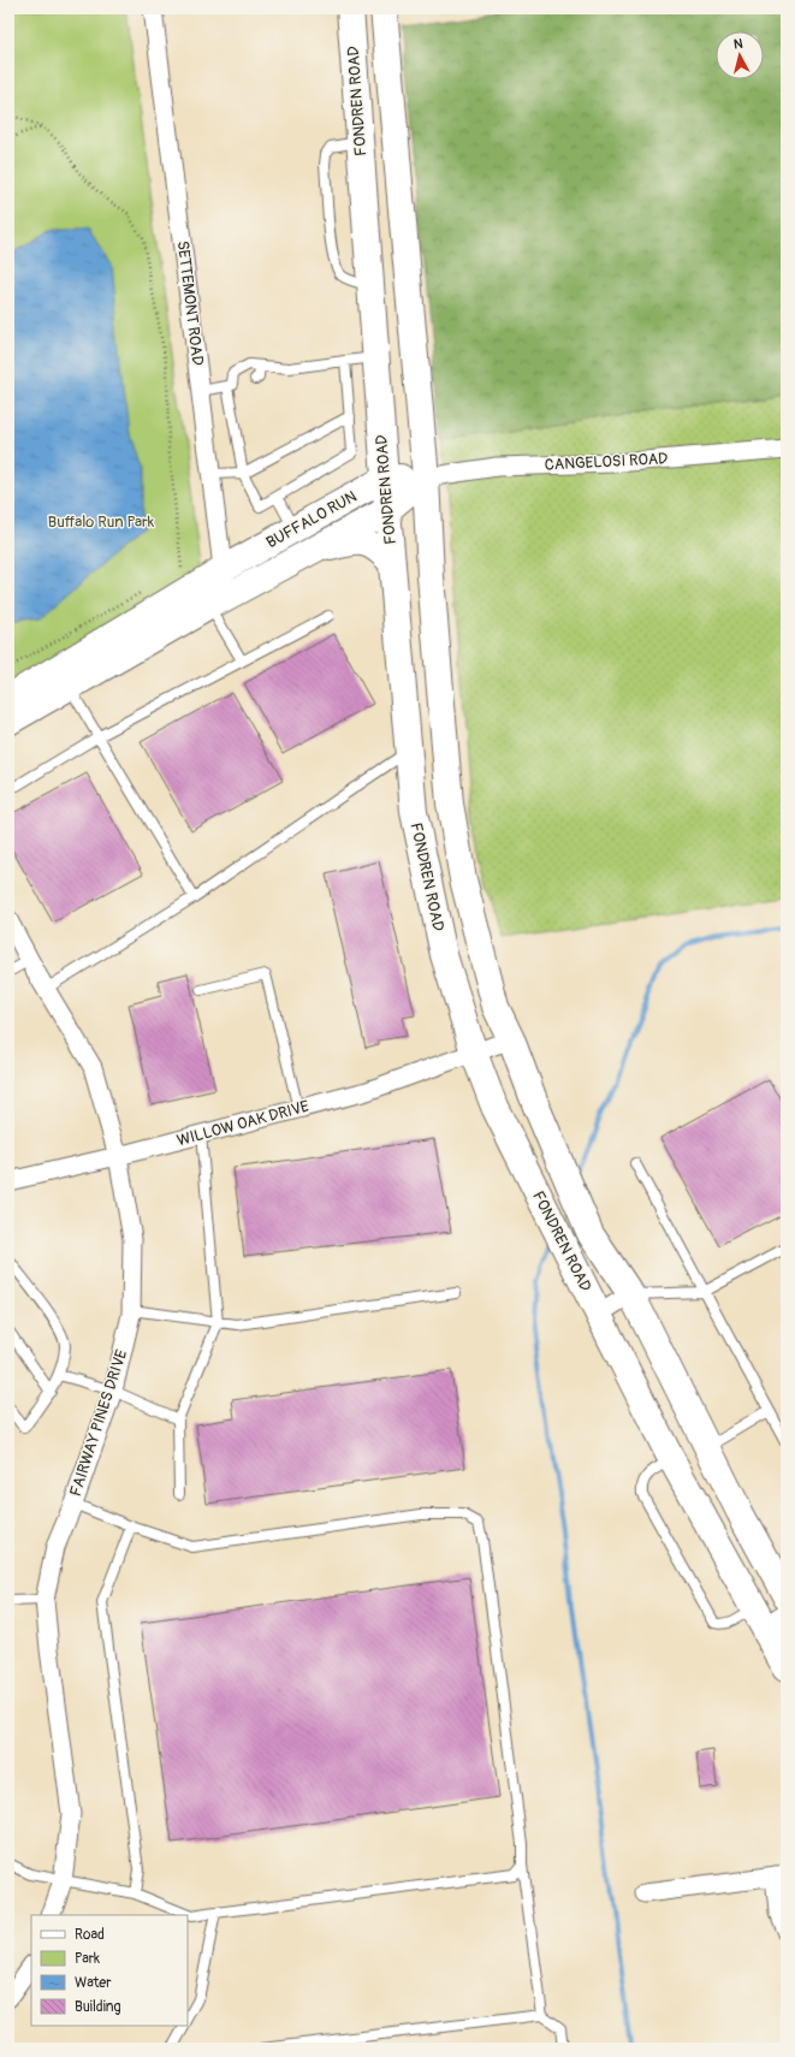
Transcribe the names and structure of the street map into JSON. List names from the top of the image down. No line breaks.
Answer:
{"streets":{"main road":["FONDREN ROAD","BUFFALO RUN"],"street":["SETTEMONT ROAD","CANGELOSI ROAD","WILLOW OAK DRIVE","FAIRWAY PINES DRIVE"]},"crossings":[["FONDREN ROAD","CANGELOSI ROAD"],["FONDREN ROAD","BUFFALO RUN"],["FONDREN ROAD","WILLOW OAK DRIVE"],["SETTEMONT ROAD","BUFFALO RUN"],["CANGELOSI ROAD","BUFFALO RUN"],["WILLOW OAK DRIVE","FAIRWAY PINES DRIVE"]],"parks":["Buffalo Run Park"],"legend":["Road","Park","Water","Building"],"north":"top"}
